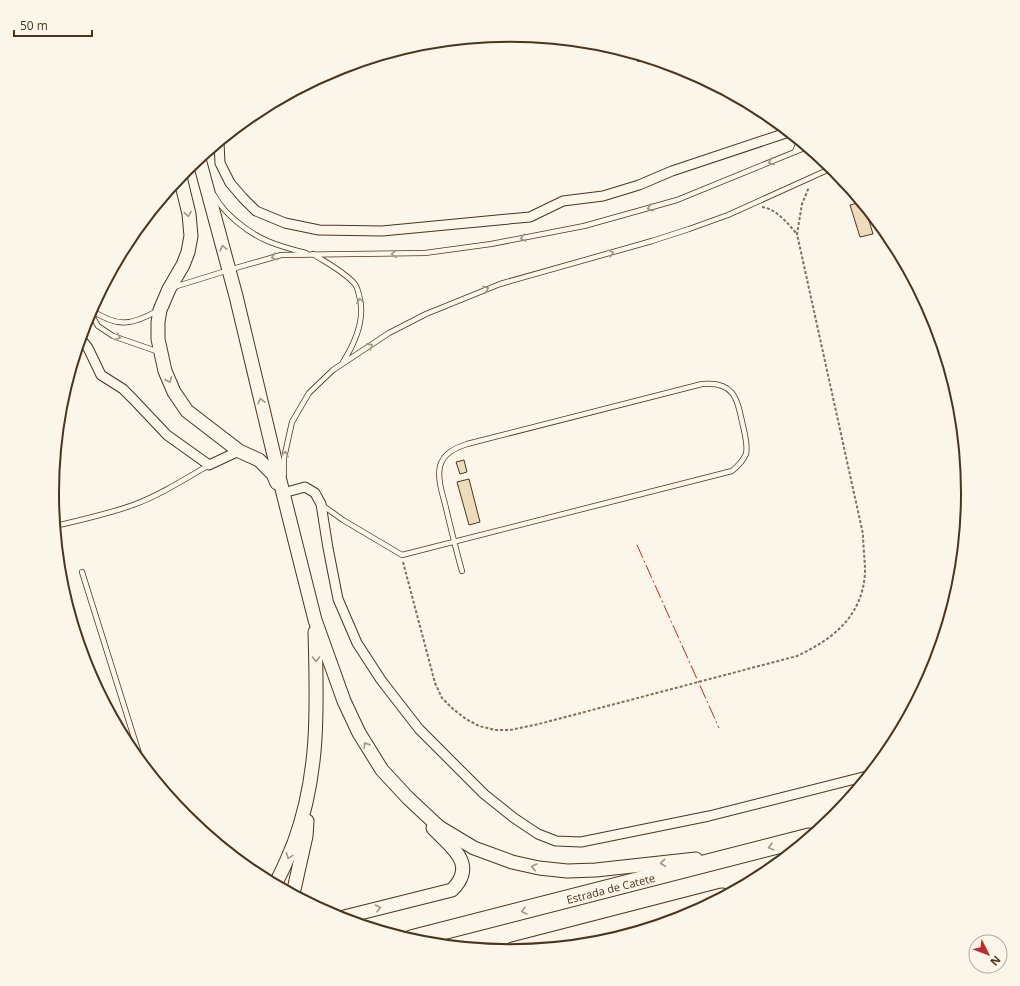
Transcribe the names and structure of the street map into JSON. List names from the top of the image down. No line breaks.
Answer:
{"streets":{"highway":["Estrada de Catete"]},"scale_bar":"50 m","north":"bottom right"}
